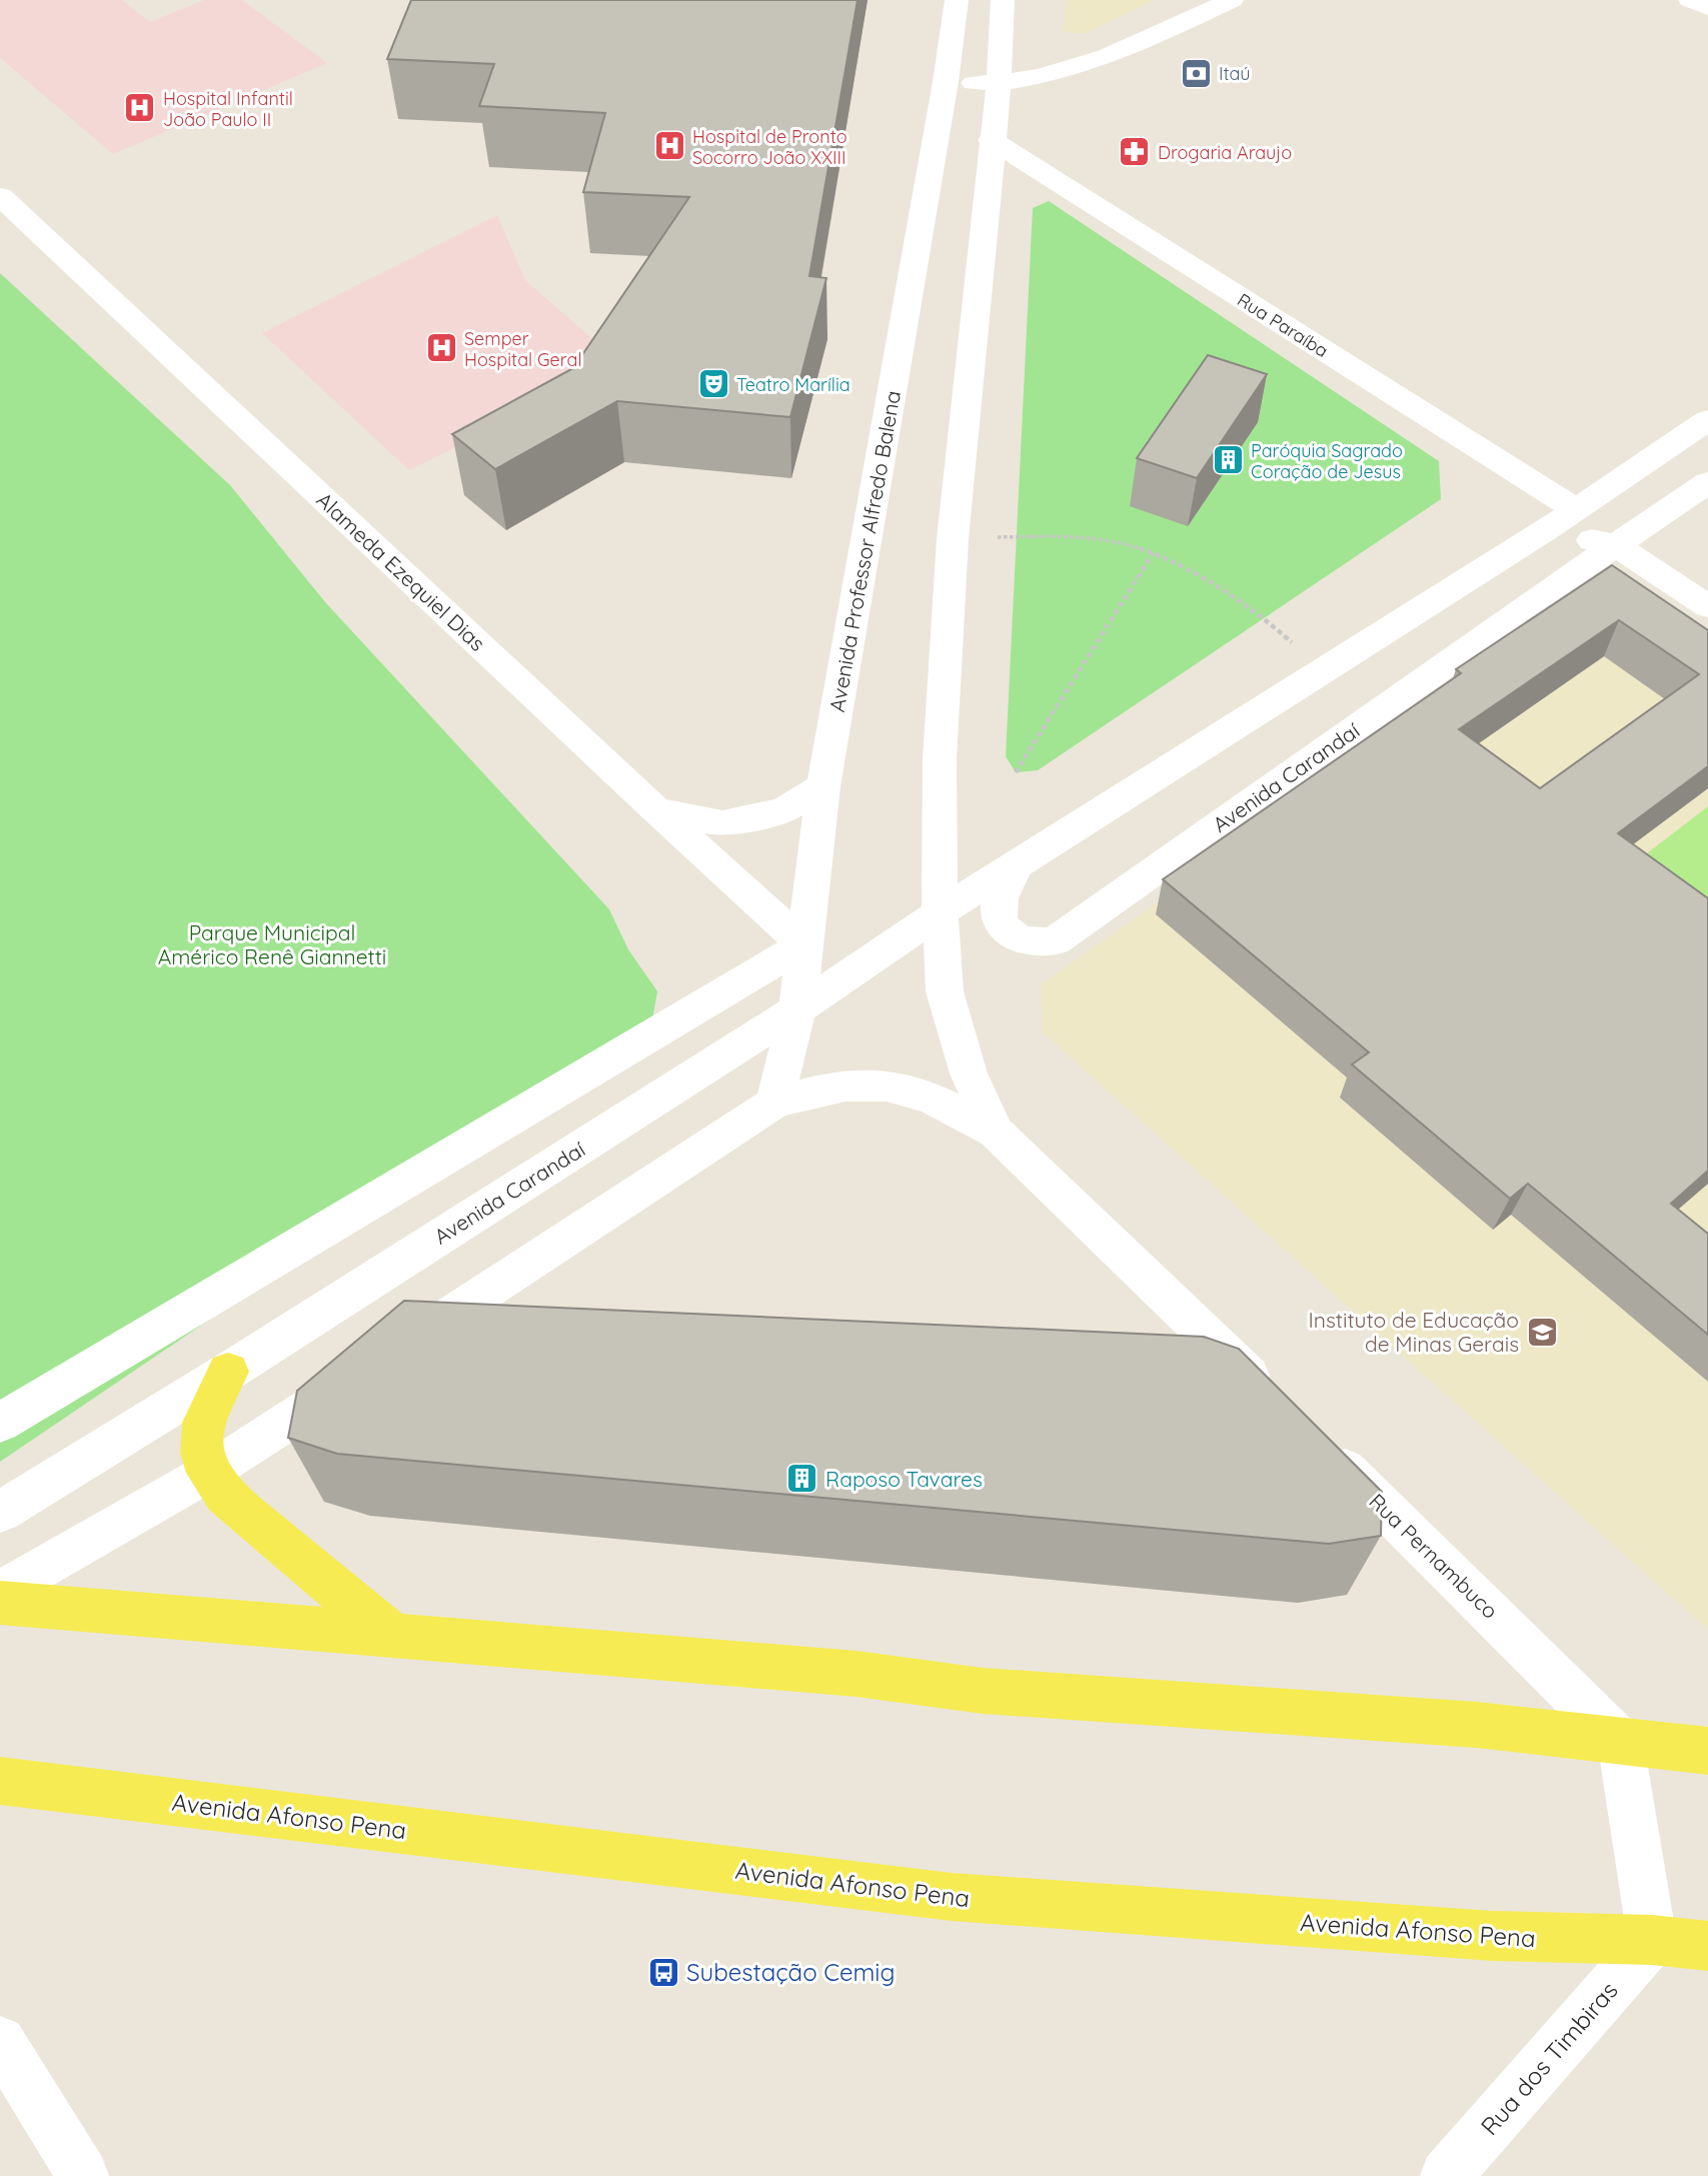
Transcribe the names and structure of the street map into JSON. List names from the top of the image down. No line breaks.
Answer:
{"streets":{"main road":["Avenida Afonso Pena"],"street":["Rua Paraíba","Avenida Professor Alfredo Balena","Alameda Ezequiel Dias","Avenida Carandaí","Rua Pernambuco","Rua dos Timbiras"]},"crossings":[["Rua Paraíba","Avenida Carandaí"],["Avenida Professor Alfredo Balena","Alameda Ezequiel Dias"],["Avenida Professor Alfredo Balena","Avenida Carandaí"],["Avenida Afonso Pena","Rua dos Timbiras"]],"parks":["Parque Municipal Américo Renê Giannetti"],"places":{"bank":["Itaú"],"hospital":["Hospital Infantil João Paulo II","Hospital de Pronto Socorro João XXIII","Semper Hospital Geral"],"pharmacy":["Drogaria Araujo"],"theatre":["Teatro Marília"],"building":["Paróquia Sagrado Coração de Jesus","Raposo Tavares"],"school or university":["Instituto de Educação de Minas Gerais"],"bus stop":["Subestação Cemig"]}}
